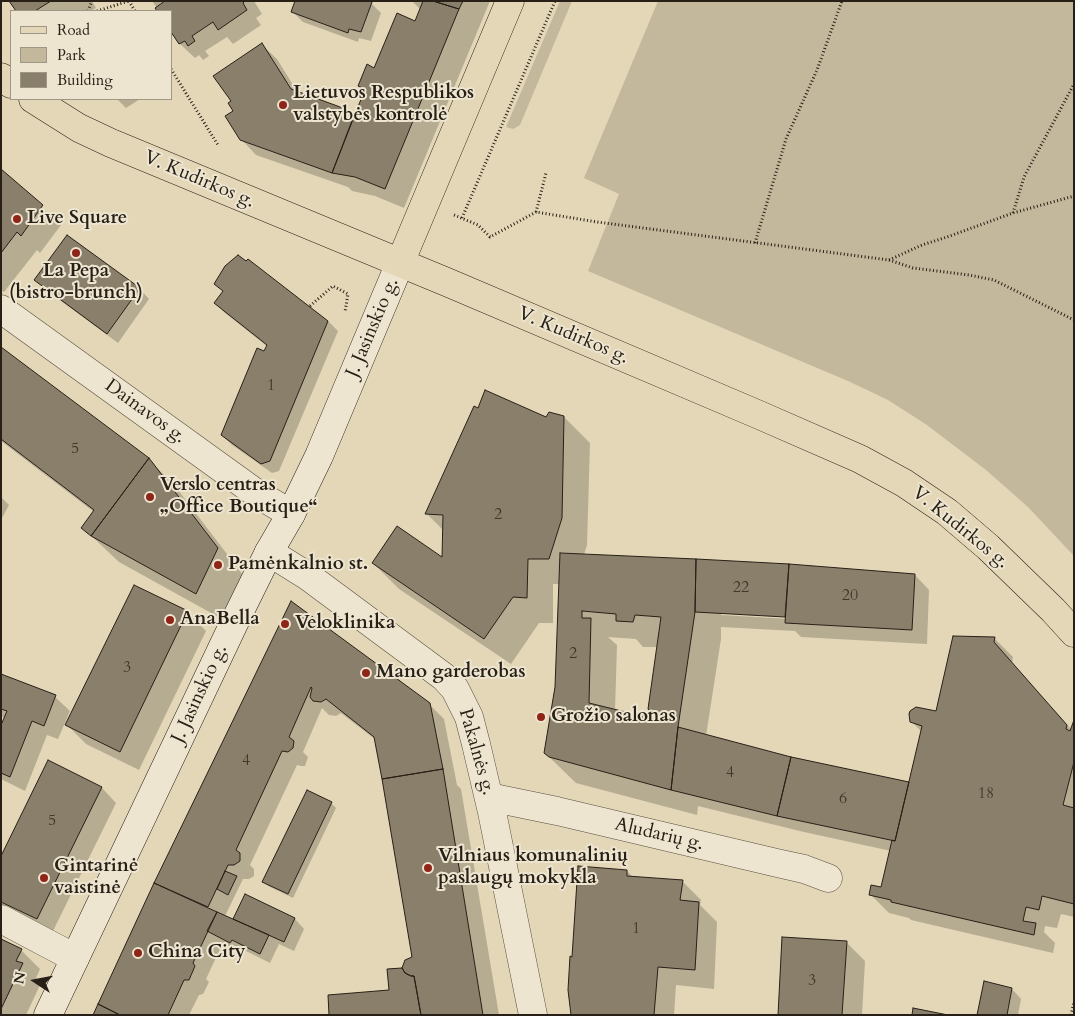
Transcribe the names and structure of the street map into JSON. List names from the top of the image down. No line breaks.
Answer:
{"streets":{"main road":["V. Kudirkos g."],"street":["J. Jasinskio g.","Dainavos g.","Pakalnės g.","Aludarių g."]},"crossings":[["V. Kudirkos g.","J. Jasinskio g."],["J. Jasinskio g.","Dainavos g."],["J. Jasinskio g.","Pakalnės g."],["Pakalnės g.","Aludarių g."]],"places":["Lietuvos Respublikos valstybės kontrolė","Live Square","La Pepa (bistro-brunch)","Verslo centras „Office Boutique“","Pamėnkalnio st.","AnaBella","Veloklinika","Mano garderobas","Grožio salonas","Vilniaus komunalinių paslaugų mokykla","Gintarinė vaistinė","China City"],"house_numbers":["1","5","2","22","20","2","3","4","4","18","6","5","1","3"],"legend":["Road","Park","Building"],"north":"left"}
